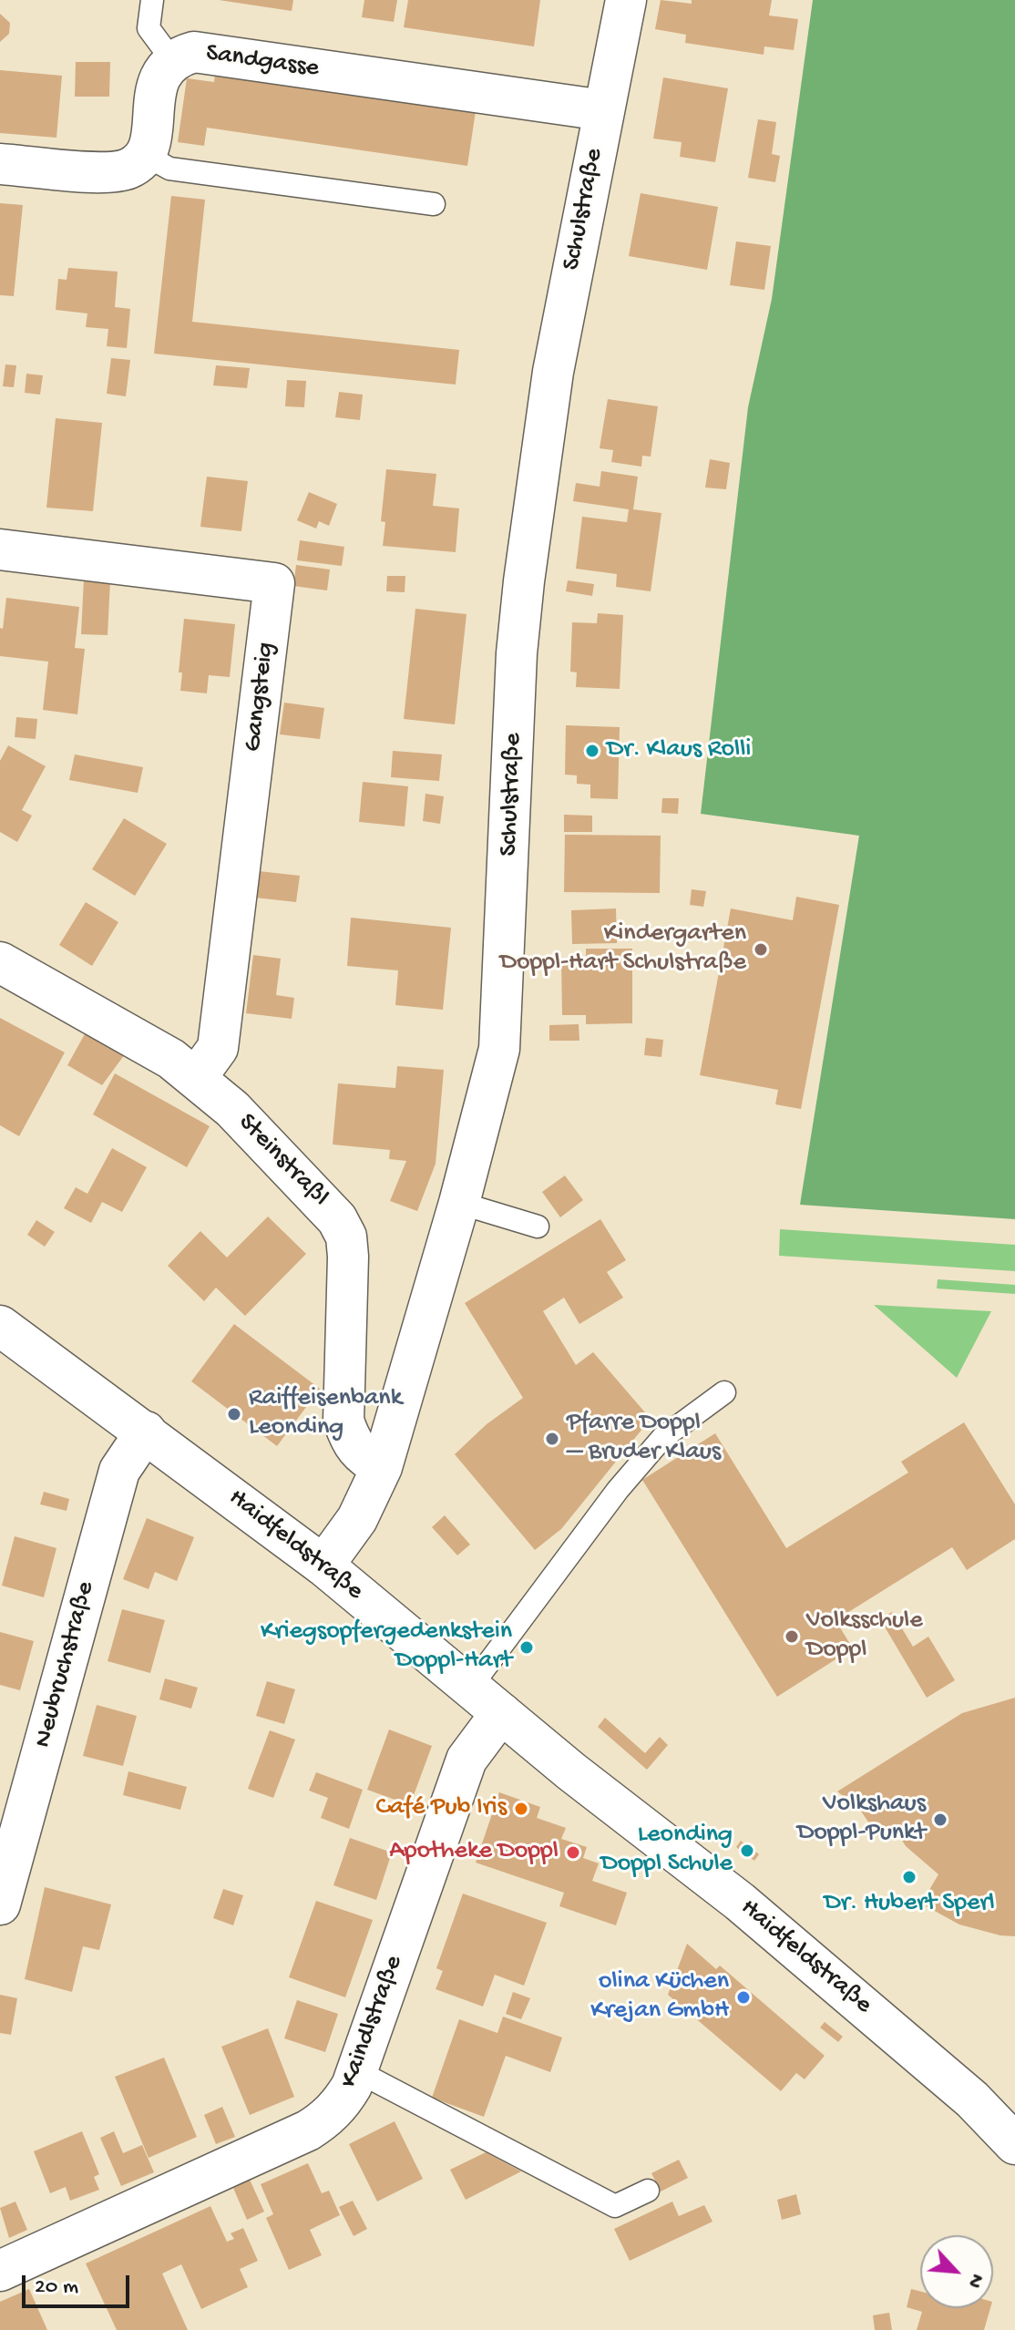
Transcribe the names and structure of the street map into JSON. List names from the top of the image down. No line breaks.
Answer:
{"streets":{"street":["Sandgasse","Schulstraße","Gangsteig","Steinstraßl","Haidfeldstraße","Neubruchstraße","Kaindlstraße"]},"crossings":[["Sandgasse","Schulstraße"],["Schulstraße","Steinstraßl"],["Schulstraße","Haidfeldstraße"],["Gangsteig","Steinstraßl"],["Haidfeldstraße","Neubruchstraße"],["Haidfeldstraße","Kaindlstraße"]],"places":["Dr. Klaus Rolli","Kindergarten Doppl-Hart Schulstraße","Raiffeisenbank Leonding","Pfarre Doppl – Bruder Klaus","Volksschule Doppl","Kriegsopfergedenkstein Doppl-Hart","Café Pub Iris","Volkshaus Doppl-Punkt","Leonding Doppl Schule","Apotheke Doppl","Dr. Hubert Sperl","olina Küchen Krejan GmbH"],"scale_bar":"20 m","north":"bottom right"}
